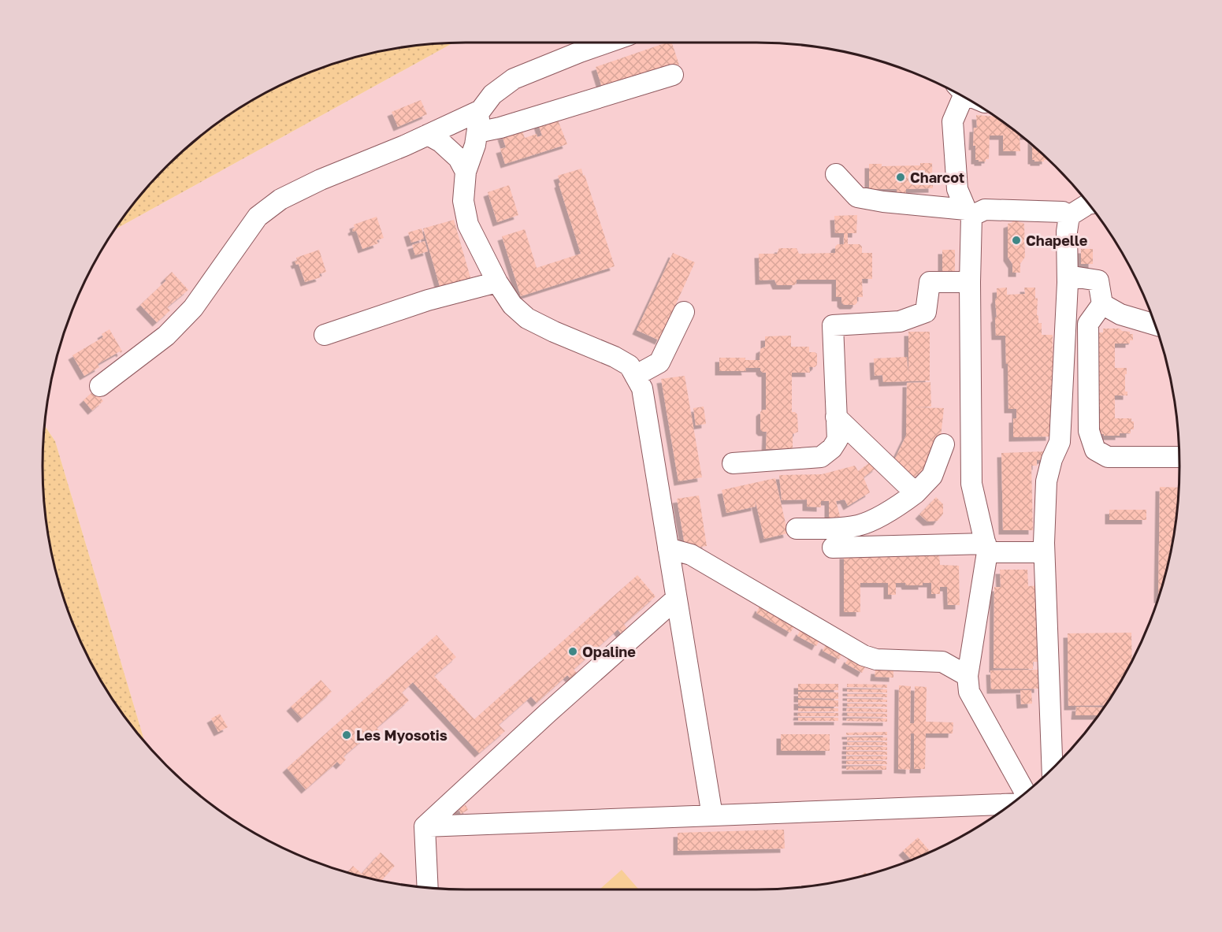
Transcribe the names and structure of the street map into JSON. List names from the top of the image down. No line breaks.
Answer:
{"places":["Charcot","Chapelle","Opaline","Les Myosotis"]}
